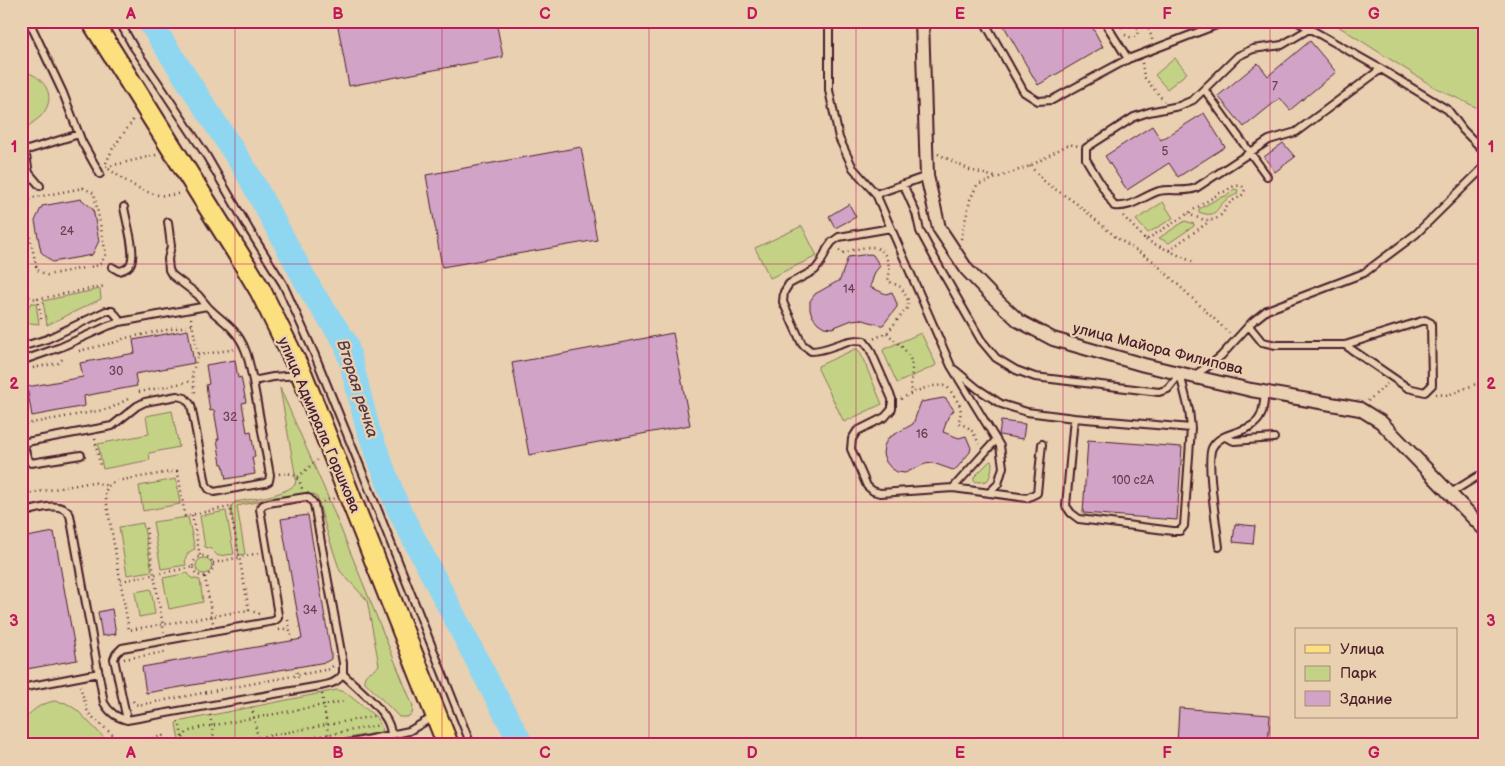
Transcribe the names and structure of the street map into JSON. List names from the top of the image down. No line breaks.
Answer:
{"streets":{"main road":["улица Адмирала Горшкова"],"street":["улица Майора Филипова"]},"water":["Вторая речка"],"house_numbers":["7","5","24","14","30","32","16","100 с2А","34"],"legend":["Улица","Парк","Здание"],"grid":{"columns":["A","B","C","D","E","F","G"],"rows":["1","2","3"]}}
